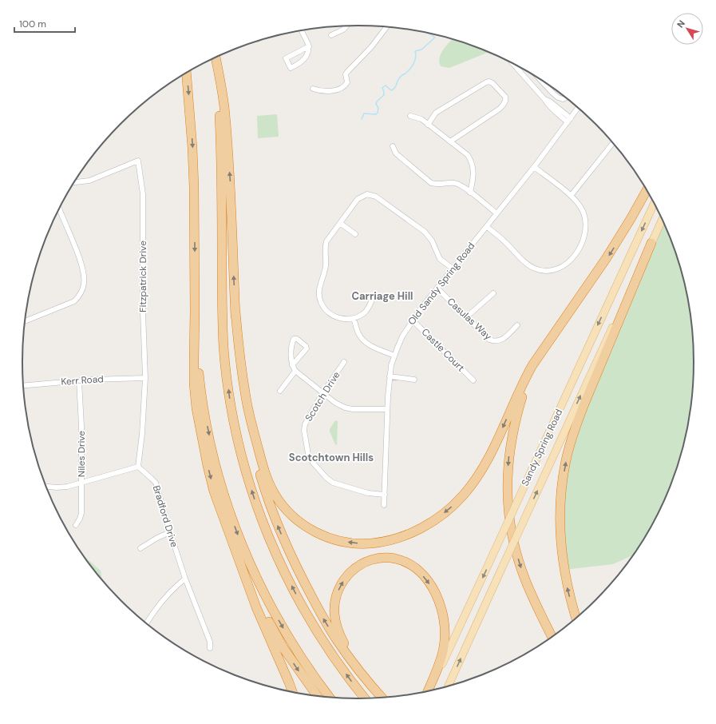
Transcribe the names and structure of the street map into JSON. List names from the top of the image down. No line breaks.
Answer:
{"streets":{"main road":["Sandy Spring Road"],"street":["Fitzpatrick Drive","Old Sandy Spring Road","Casulas Way","Castle Court","Kerr Road","Scotch Drive","Niles Drive","Bradford Drive"]},"crossings":[["Fitzpatrick Drive","Kerr Road"],["Fitzpatrick Drive","Bradford Drive"],["Old Sandy Spring Road","Casulas Way"],["Old Sandy Spring Road","Castle Court"],["Old Sandy Spring Road","Scotch Drive"],["Kerr Road","Niles Drive"]],"districts":["Carriage Hill","Scotchtown Hills"],"scale_bar":"100 m","north":"top left"}
